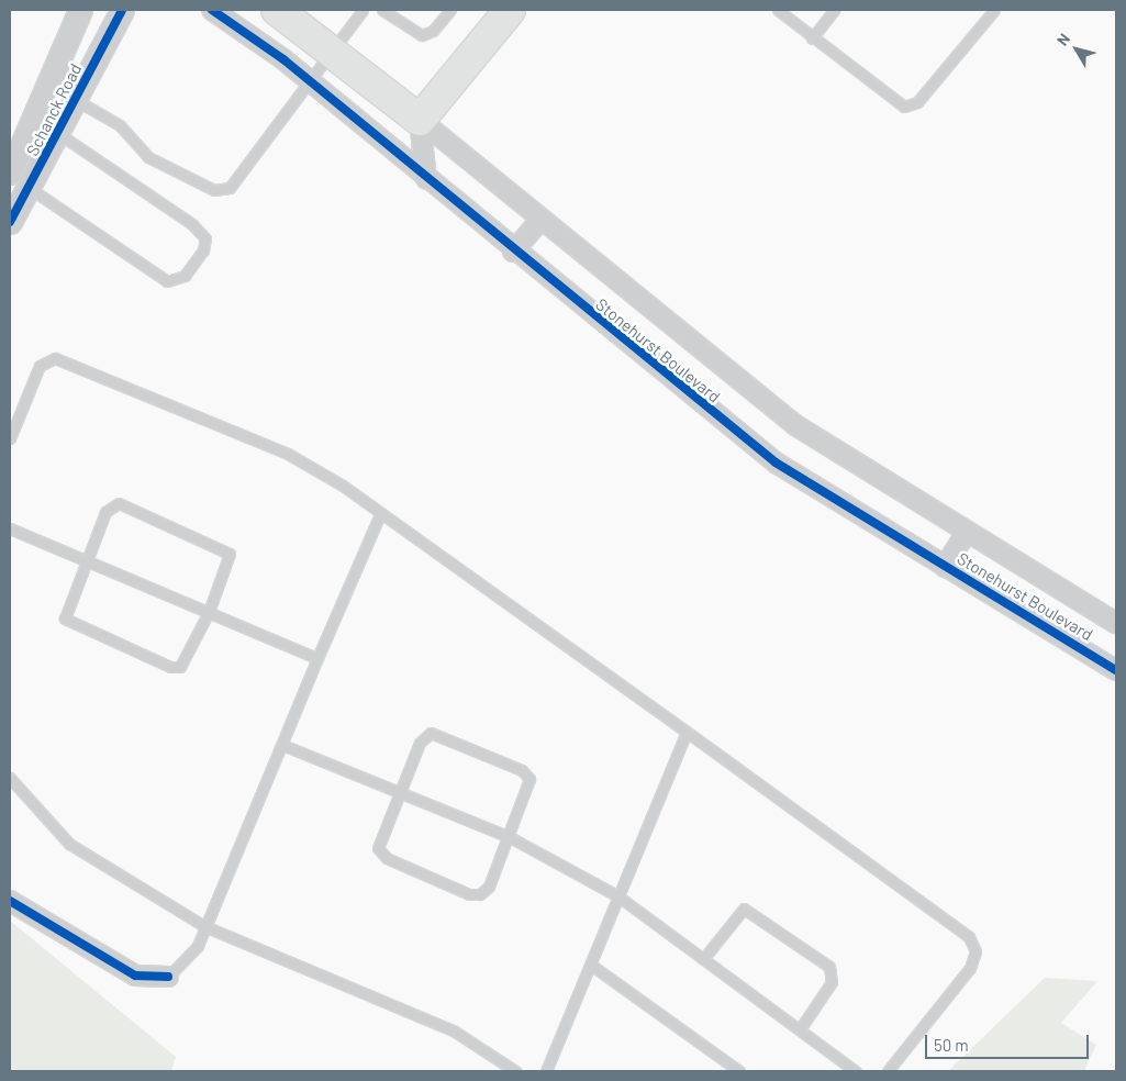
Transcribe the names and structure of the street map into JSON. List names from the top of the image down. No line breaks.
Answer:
{"streets":{"main road":["Stonehurst Boulevard"],"street":["Schanck Road"]},"scale_bar":"50 m","north":"top left"}
